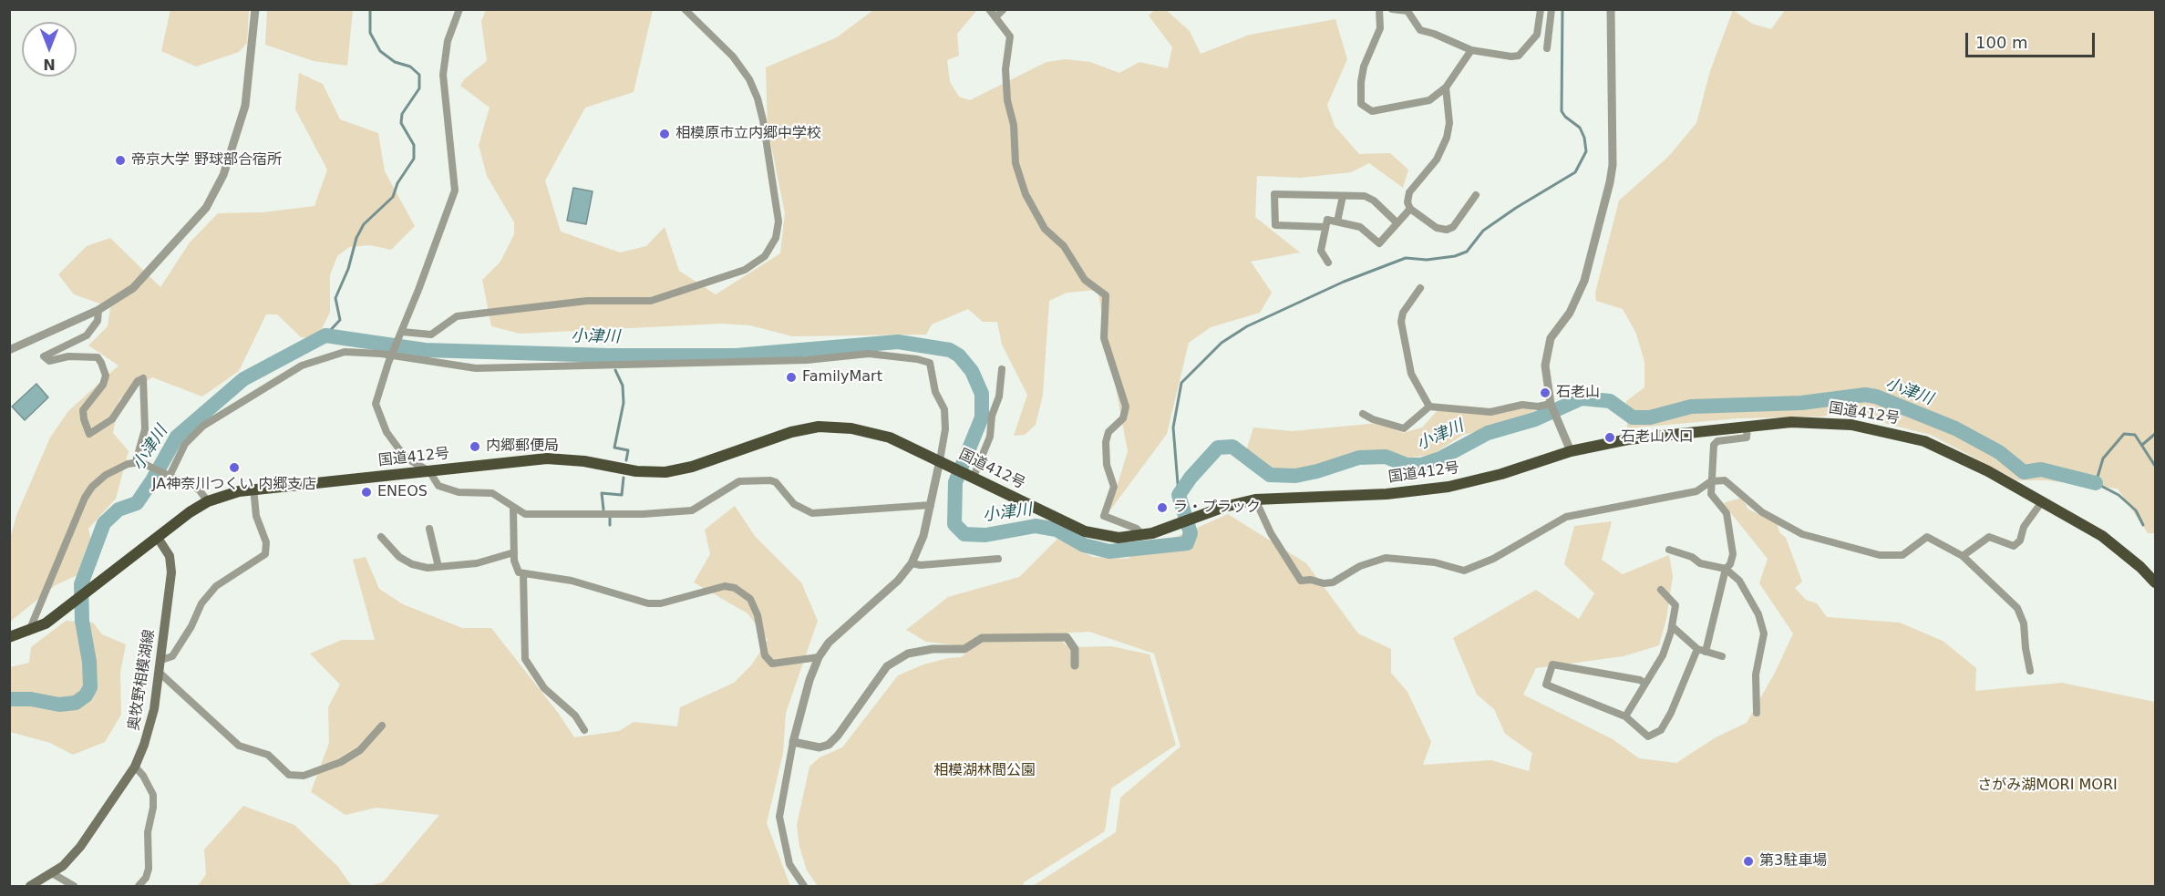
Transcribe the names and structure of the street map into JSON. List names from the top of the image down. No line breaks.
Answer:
{"streets":{"highway":["国道412号"],"main road":["奥牧野相模湖線"]},"crossings":[["国道412号","奥牧野相模湖線"]],"water":["小津川"],"parks":["相模湖林間公園","さがみ湖MORI MORI"],"places":["相模原市立内郷中学校","帝京大学 野球部合宿所","FamilyMart","石老山","石老山入口","内郷郵便局","JA神奈川つくい 内郷支店","ENEOS","ラ・プラック","第3駐車場"],"scale_bar":"100 m","north":"bottom"}
